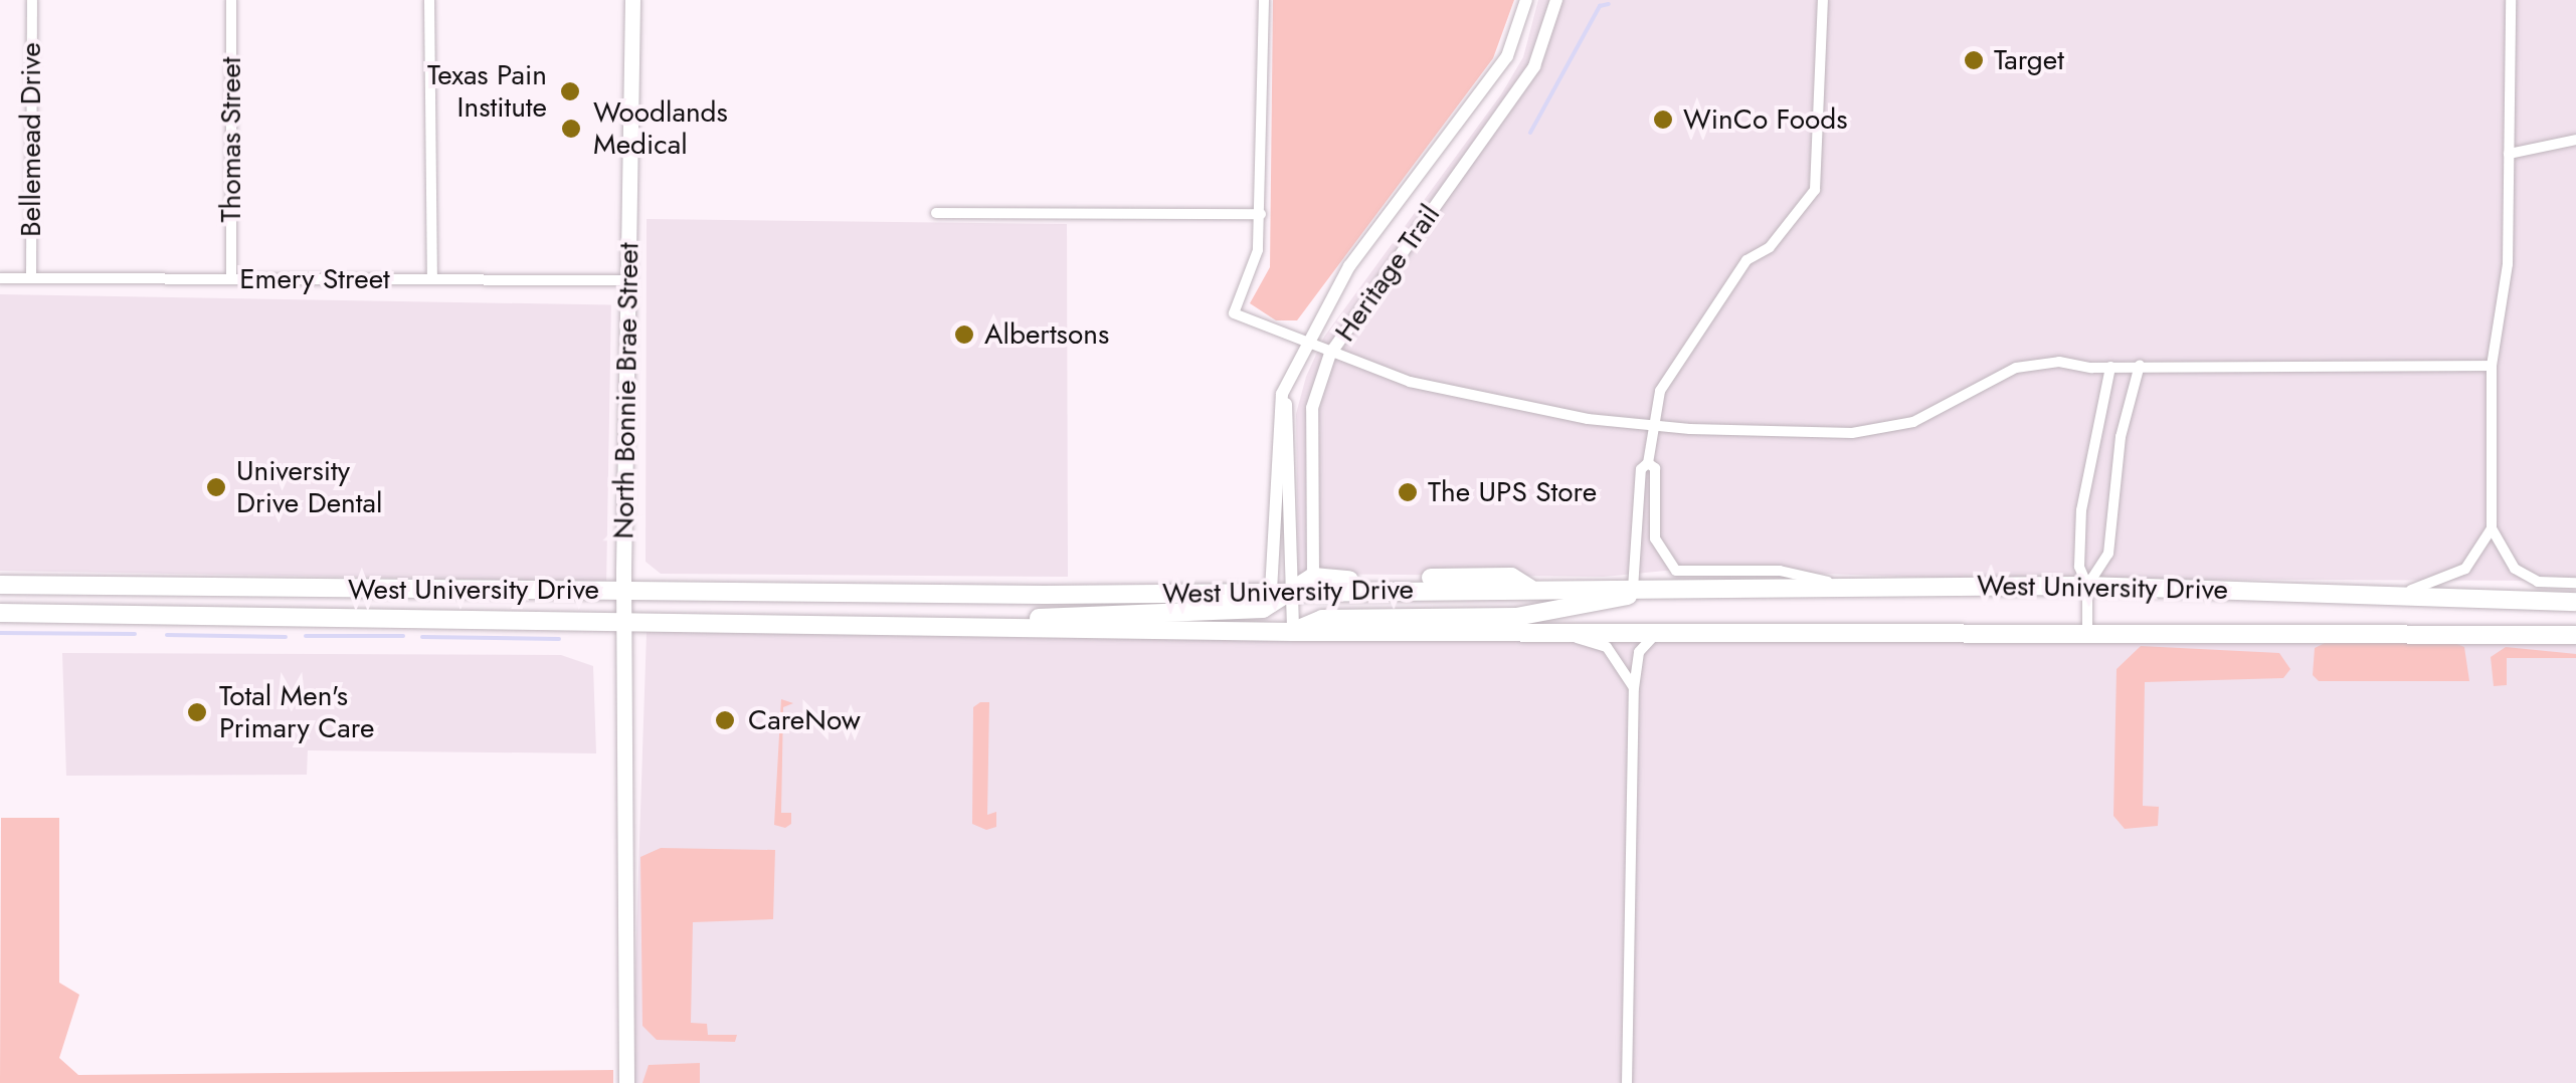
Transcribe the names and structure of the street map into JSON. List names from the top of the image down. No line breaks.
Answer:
{"streets":{"main road":["North Bonnie Brae Street","West University Drive"],"street":["Bellemead Drive","Thomas Street","Heritage Trail","Emery Street"]},"crossings":[["Bellemead Drive","Emery Street"],["Thomas Street","Emery Street"],["Heritage Trail","West University Drive"],["Emery Street","North Bonnie Brae Street"],["North Bonnie Brae Street","West University Drive"]],"places":["Target","Texas Pain Institute","WinCo Foods","Woodlands Medical","Albertsons","University Drive Dental","The UPS Store","Total Men's Primary Care","CareNow"]}
